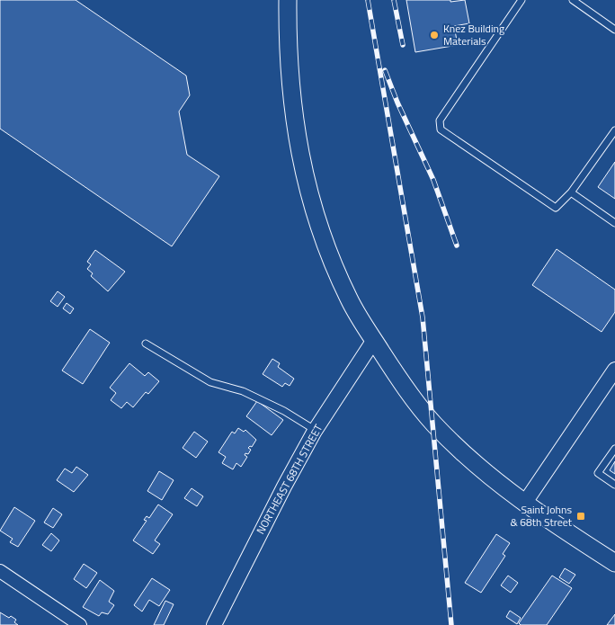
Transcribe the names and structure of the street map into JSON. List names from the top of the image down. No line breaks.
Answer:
{"streets":{"street":["NORTHEAST 68TH STREET"]},"places":{"other":["Knez Building Materials"],"transit":["Saint Johns & 68th Street"]}}
